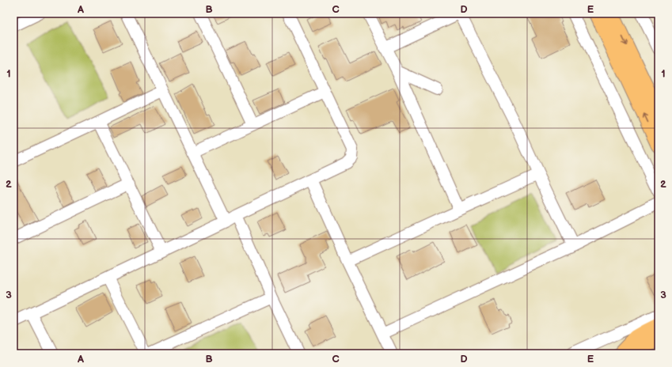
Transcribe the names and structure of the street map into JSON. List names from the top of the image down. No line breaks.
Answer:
{"grid":{"columns":["A","B","C","D","E"],"rows":["1","2","3"]}}
